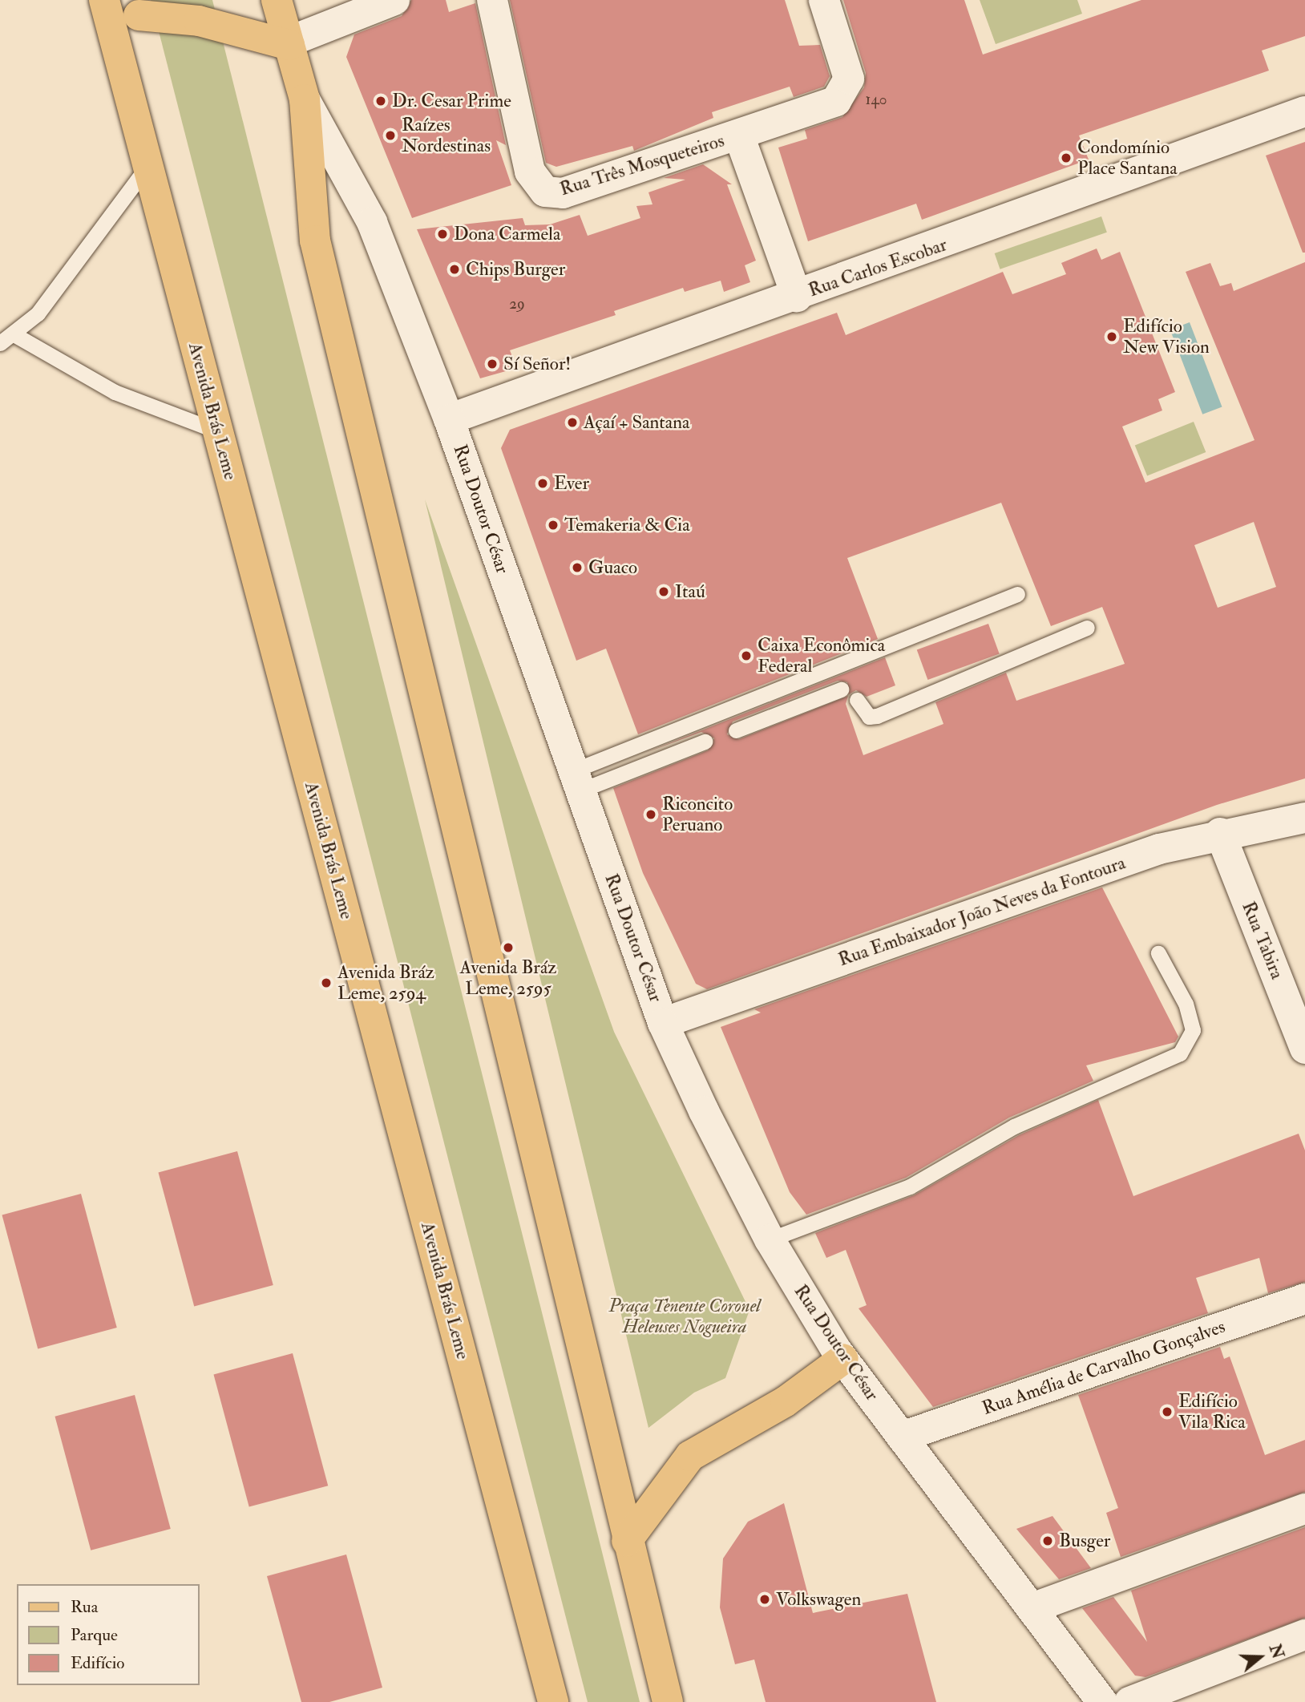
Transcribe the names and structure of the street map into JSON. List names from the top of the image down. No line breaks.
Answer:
{"streets":{"main road":["Avenida Brás Leme"],"street":["Rua Três Mosqueteiros","Rua Carlos Escobar","Rua Doutor César","Rua Embaixador João Neves da Fontoura","Rua Tabira","Rua Amélia de Carvalho Gonçalves"]},"crossings":[["Rua Três Mosqueteiros","Rua Carlos Escobar"],["Rua Carlos Escobar","Rua Doutor César"],["Rua Doutor César","Rua Embaixador João Neves da Fontoura"],["Rua Doutor César","Rua Amélia de Carvalho Gonçalves"],["Rua Embaixador João Neves da Fontoura","Rua Tabira"]],"parks":["Praça Tenente Coronel Heleuses Nogueira"],"places":["Dr. Cesar Prime","Raízes Nordestinas","Condomínio Place Santana","Dona Carmela","Chips Burger","Edifício New Vision","Sí Señor!","Açaí + Santana","Ever","Temakeria & Cia","Guaco","Itaú","Caixa Econômica Federal","Riconcito Peruano","Avenida Bráz Leme, 2595","Avenida Bráz Leme, 2594","Edifício Vila Rica","Busger","Volkswagen"],"house_numbers":["140","29"],"legend":["Rua","Parque","Edifício"],"north":"right"}
